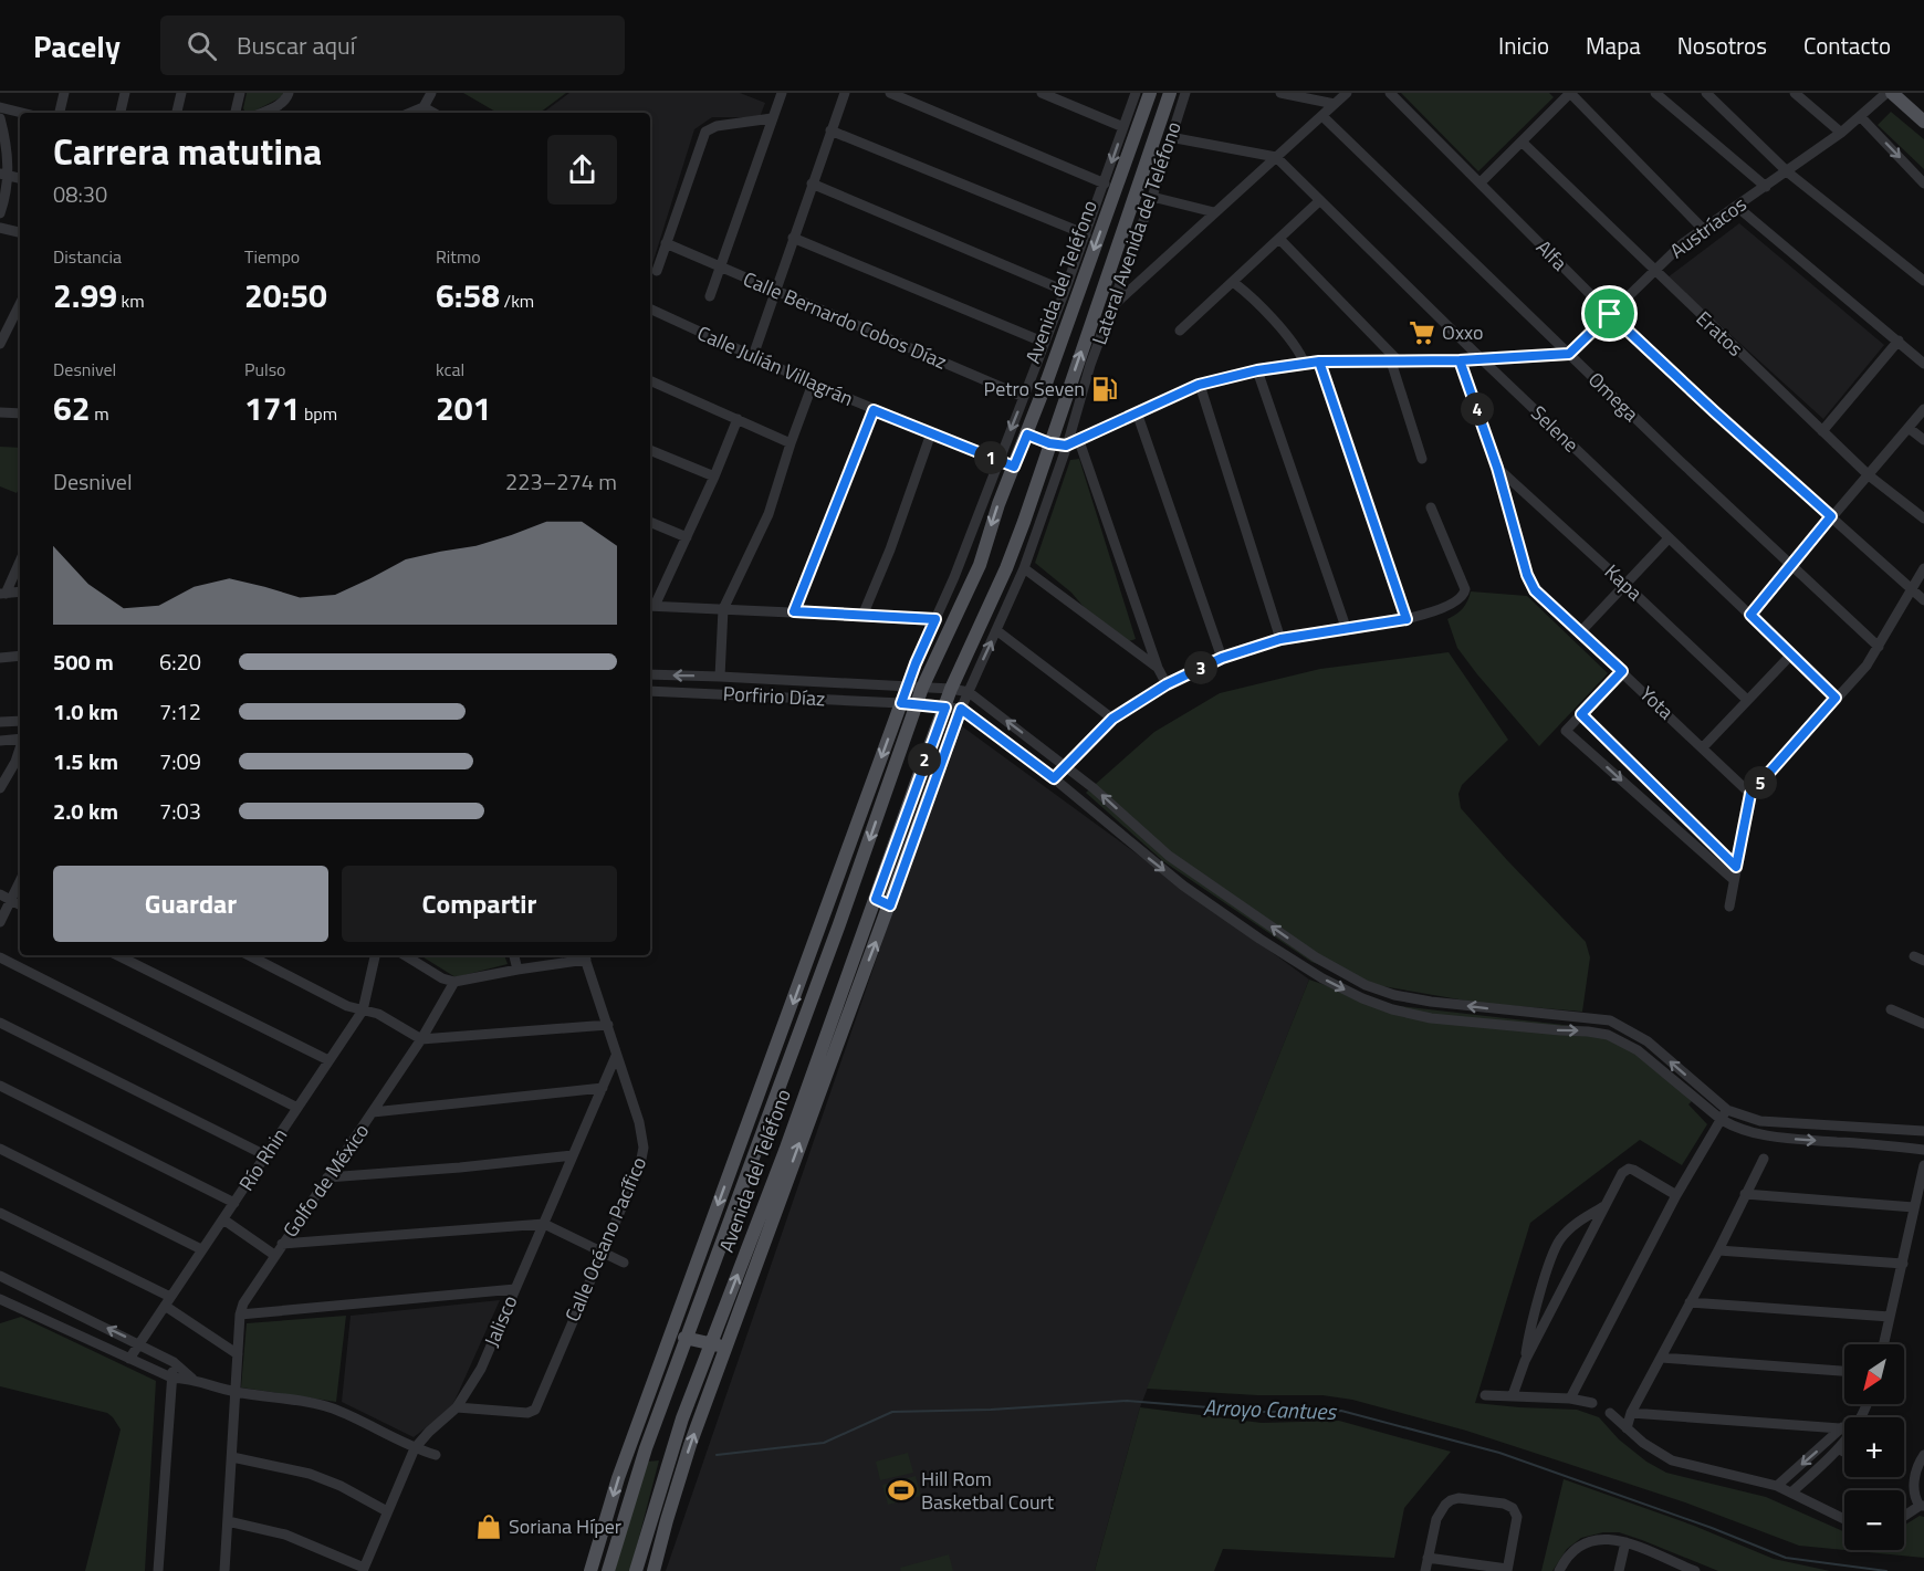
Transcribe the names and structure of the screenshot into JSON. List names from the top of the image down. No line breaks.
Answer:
{"streets":{"main road":["Avenida del Teléfono"],"street":["Austríacos","Lateral Avenida del Teléfono","Alfa","Calle Bernardo Cobos Díaz","Eratos","Calle Julián Villagrán","Omega","Selene","Kapa","Porfirio Díaz","Yota","Río Rhin","Golfo de México","Calle Océano Pacífico","Jalisco"]},"crossings":[["Austríacos","Alfa"],["Austríacos","Eratos"],["Austríacos","Omega"],["Lateral Avenida del Teléfono","Porfirio Díaz"],["Avenida del Teléfono","Calle Julián Villagrán"],["Avenida del Teléfono","Porfirio Díaz"],["Kapa","Yota"],["Calle Océano Pacífico","Jalisco"]],"water":["Arroyo Cantues"],"places":{"supermarket":["Oxxo"],"fuel station":["Petro Seven"],"sports":["Hill Rom Basketbal Court"],"shop":["Soriana Híper"]},"north":"bottom left","page":{"header":"Pacely","search":"Buscar aquí","nav":["Inicio","Mapa","Nosotros","Contacto"],"heading":["Carrera matutina","08:30"],"stats":[["Distancia","2.99 km"],["Tiempo","20:50"],["Ritmo","6:58 /km"],["Desnivel","62 m"],["Pulso","171 bpm"],["kcal","201"]],"pins":["4","1","3","2","5"],"chart":["Desnivel","223–274 m"],"list":[{"name":"500 m","note":"6:20"},{"name":"1.0 km","note":"7:12"},{"name":"1.5 km","note":"7:09"},{"name":"2.0 km","note":"7:03"}],"buttons":["Guardar","Compartir"],"map_buttons":["+","−"]}}
